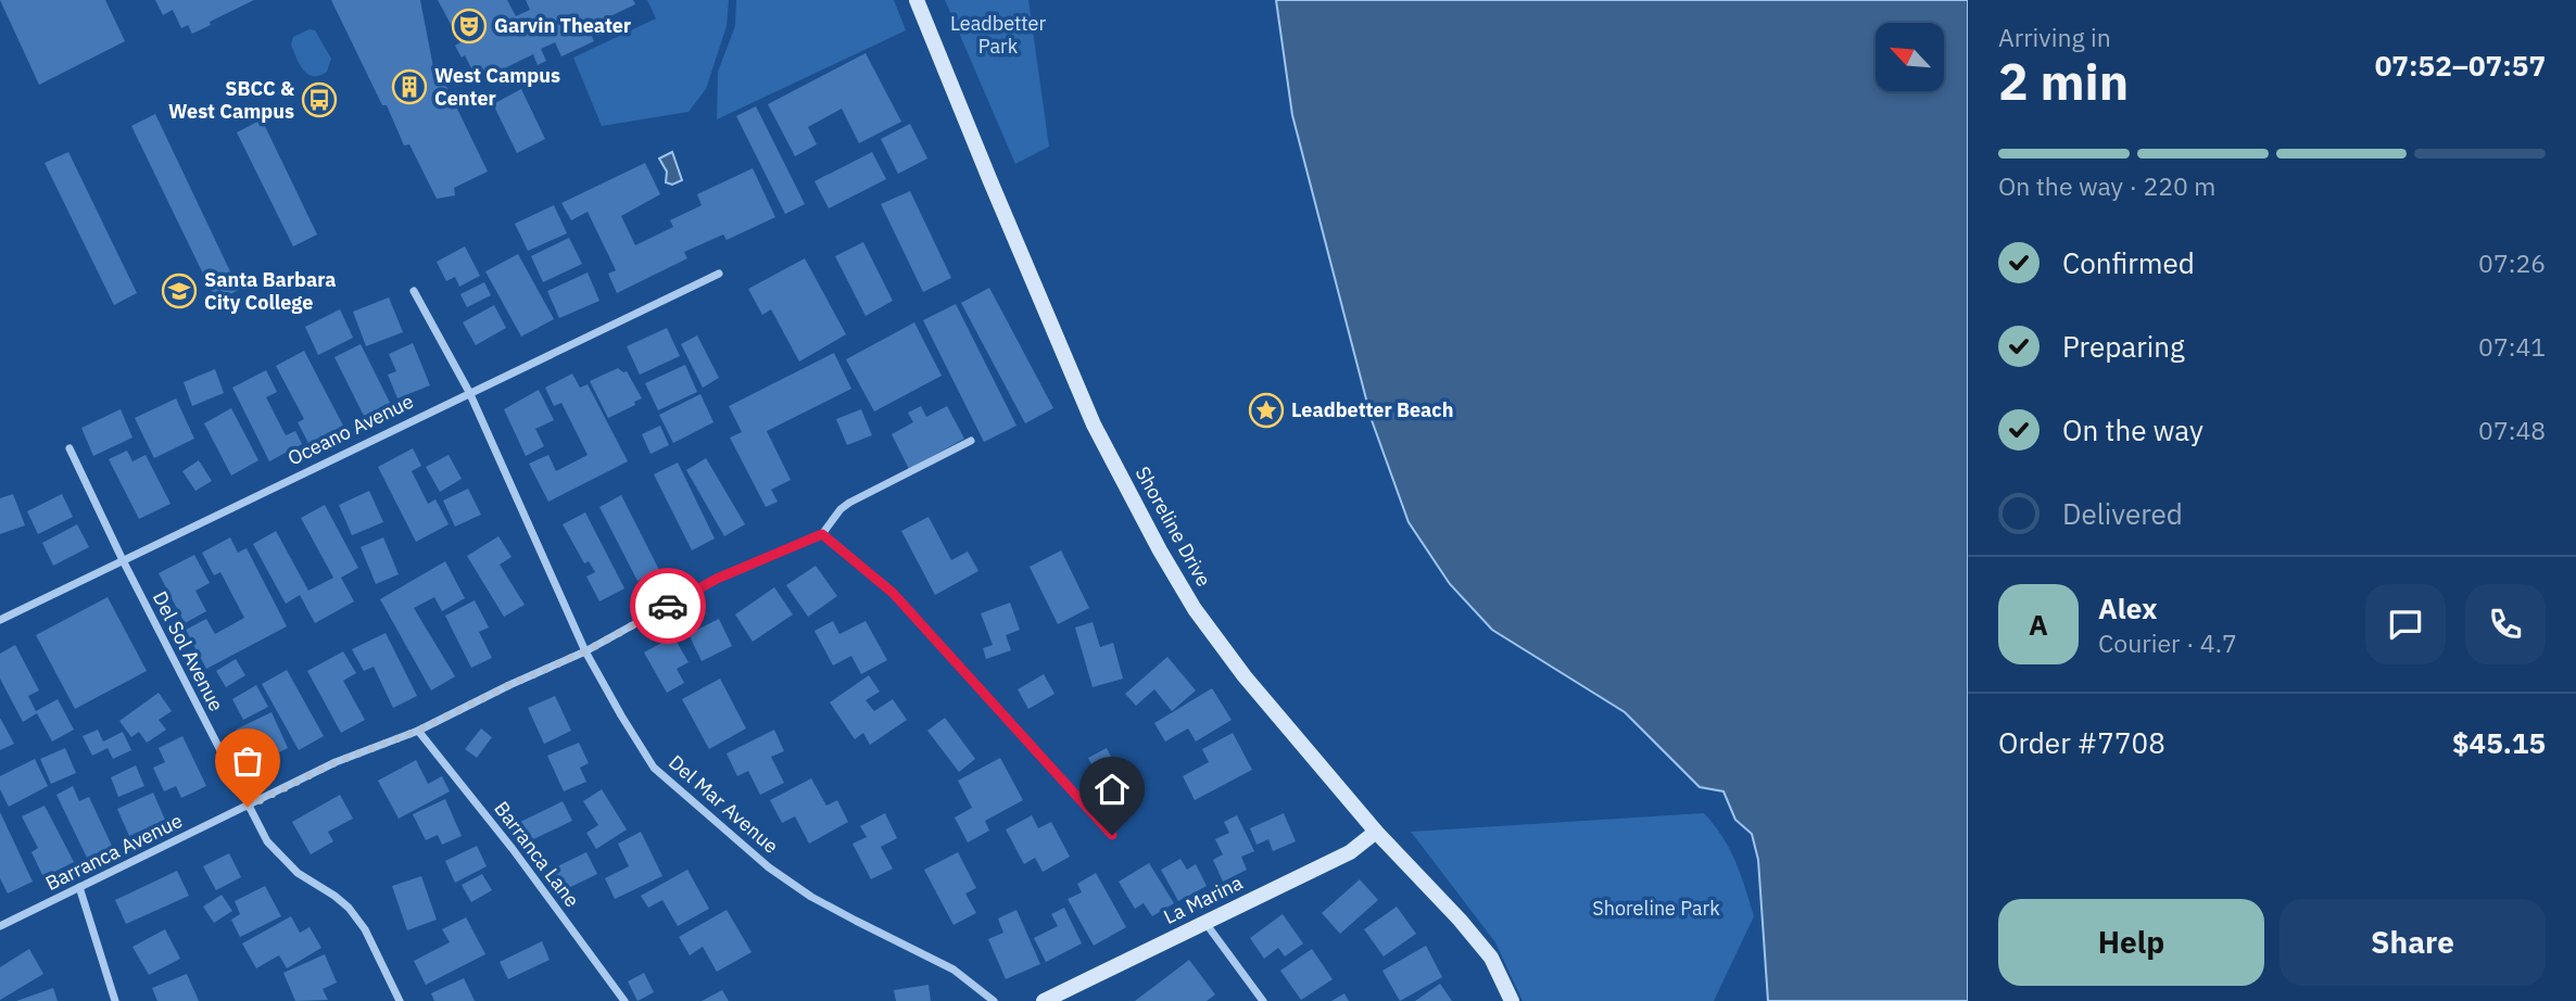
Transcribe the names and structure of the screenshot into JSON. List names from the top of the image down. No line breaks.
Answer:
{"streets":{"main road":["Shoreline Drive","La Marina"],"street":["Oceano Avenue","Del Sol Avenue","Del Mar Avenue","Barranca Avenue","Barranca Lane"]},"crossings":[["Oceano Avenue","Del Sol Avenue"],["Oceano Avenue","Del Mar Avenue"],["Shoreline Drive","La Marina"],["Del Sol Avenue","Barranca Avenue"],["Del Mar Avenue","Barranca Avenue"],["Barranca Avenue","Barranca Lane"]],"parks":["Leadbetter Park","Shoreline Park"],"places":{"theatre":["Garvin Theater"],"building":["West Campus Center"],"bus stop":["SBCC & West Campus"],"school or university":["Santa Barbara City College"],"place":["Leadbetter Beach"]},"north":"top left","page":{"heading":["2 min","Arriving in","07:52–07:57"],"panel":["Alex","Courier · 4.7","Order #7708","$45.15"],"bar":"On the way · 220 m","list":[["Confirmed","07:26"],["Preparing","07:41"],["On the way","07:48"],"Delivered"],"round":"A","buttons":["Help","Share"]}}
